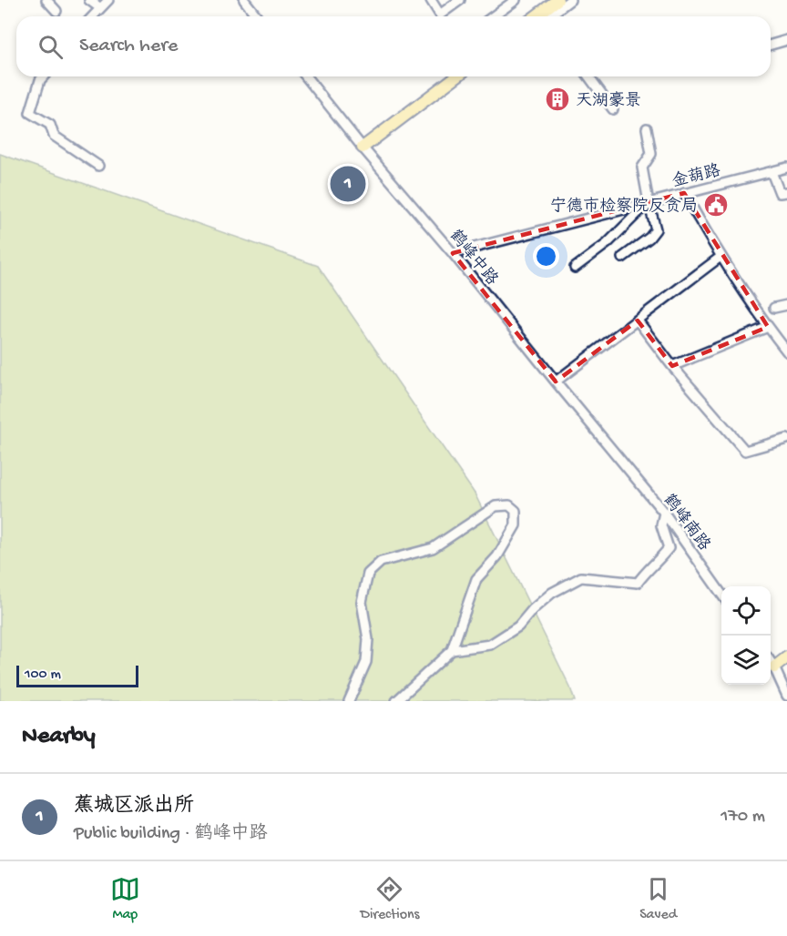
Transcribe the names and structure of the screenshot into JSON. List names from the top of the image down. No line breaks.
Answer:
{"streets":{"street":["金葫路","鹤峰中路","鹤峰南路"]},"crossings":[["金葫路","鹤峰中路"],["鹤峰中路","鹤峰南路"]],"places":{"building":["天湖豪景"],"public building":["宁德市检察院反贪局"]},"scale_bar":"100 m","page":{"search":"Search here","pins":"1","scale":"100 m","heading":"Nearby","list":[{"mark":"1","name":"蕉城区派出所","note":"Public building · 鹤峰中路","value":"170 m"}],"nav":["Map","Directions","Saved"]}}
